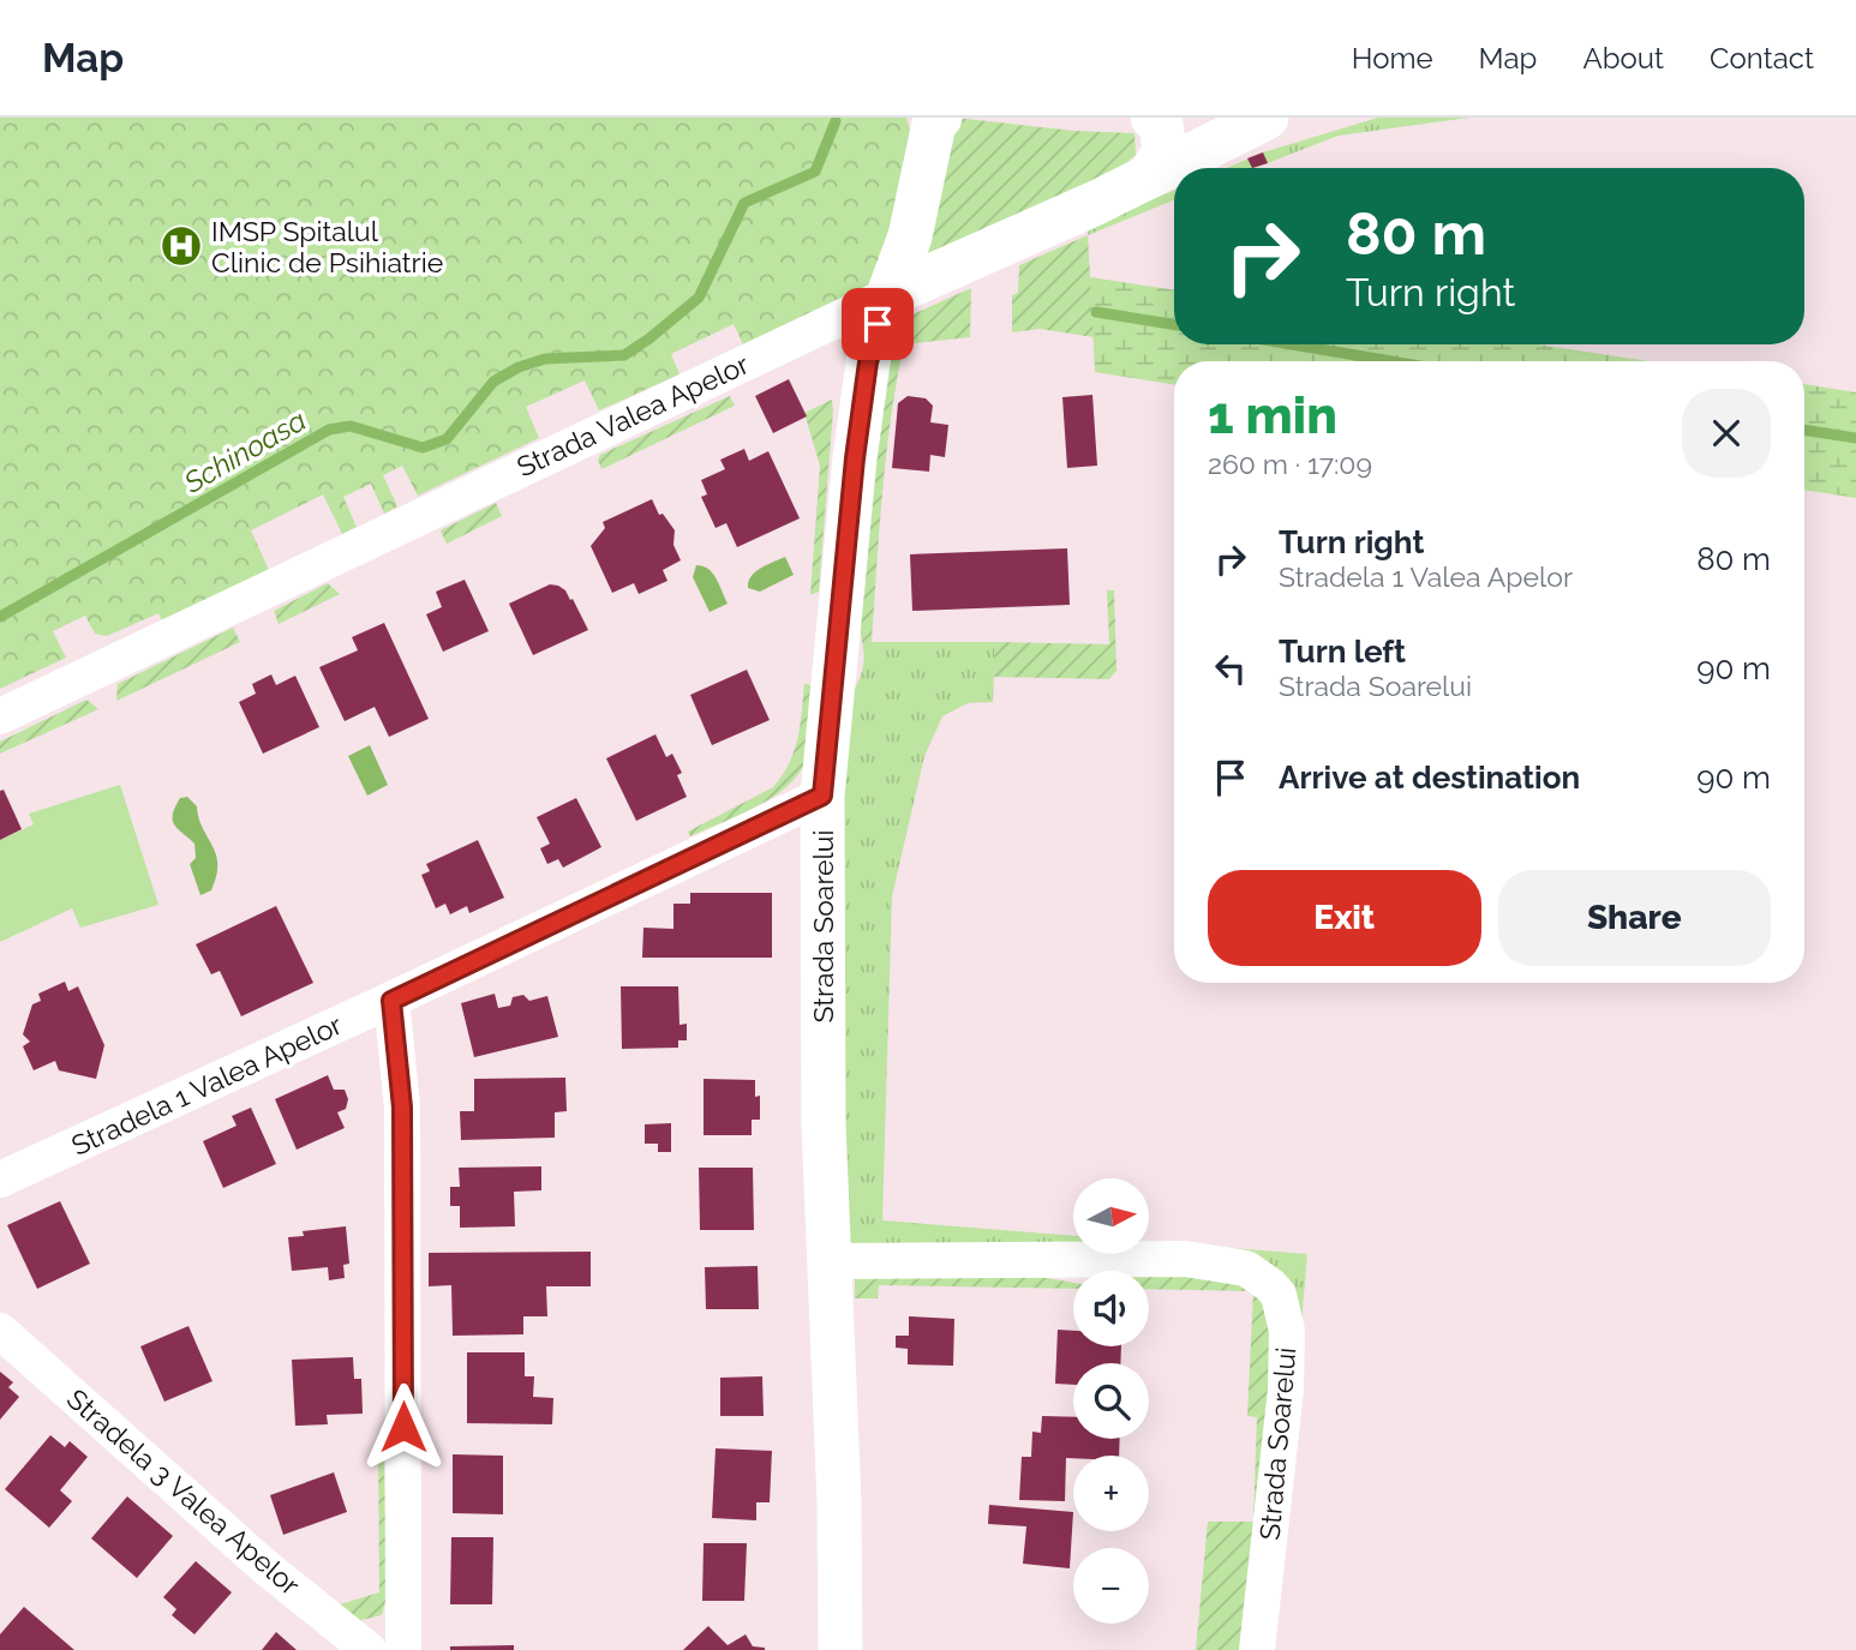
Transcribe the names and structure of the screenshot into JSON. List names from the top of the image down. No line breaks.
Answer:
{"streets":{"street":["Strada Valea Apelor","Strada Soarelui","Stradela 1 Valea Apelor","Stradela 3 Valea Apelor"]},"crossings":[["Strada Valea Apelor","Strada Soarelui"],["Strada Soarelui","Stradela 1 Valea Apelor"]],"water":["Schinoasa"],"places":{"hospital":["IMSP Spitalul Clinic de Psihiatrie"]},"north":"right","page":{"header":"Map","nav":["Home","Map","About","Contact"],"turn":["80 m","Turn right"],"heading":["1 min","260 m · 17:09"],"list":[{"name":"Turn right","note":"Stradela 1 Valea Apelor","value":"80 m"},{"name":"Turn left","note":"Strada Soarelui","value":"90 m"},{"name":"Arrive at destination","value":"90 m"}],"buttons":["Exit","Share"],"map_buttons":["+","−"]}}
